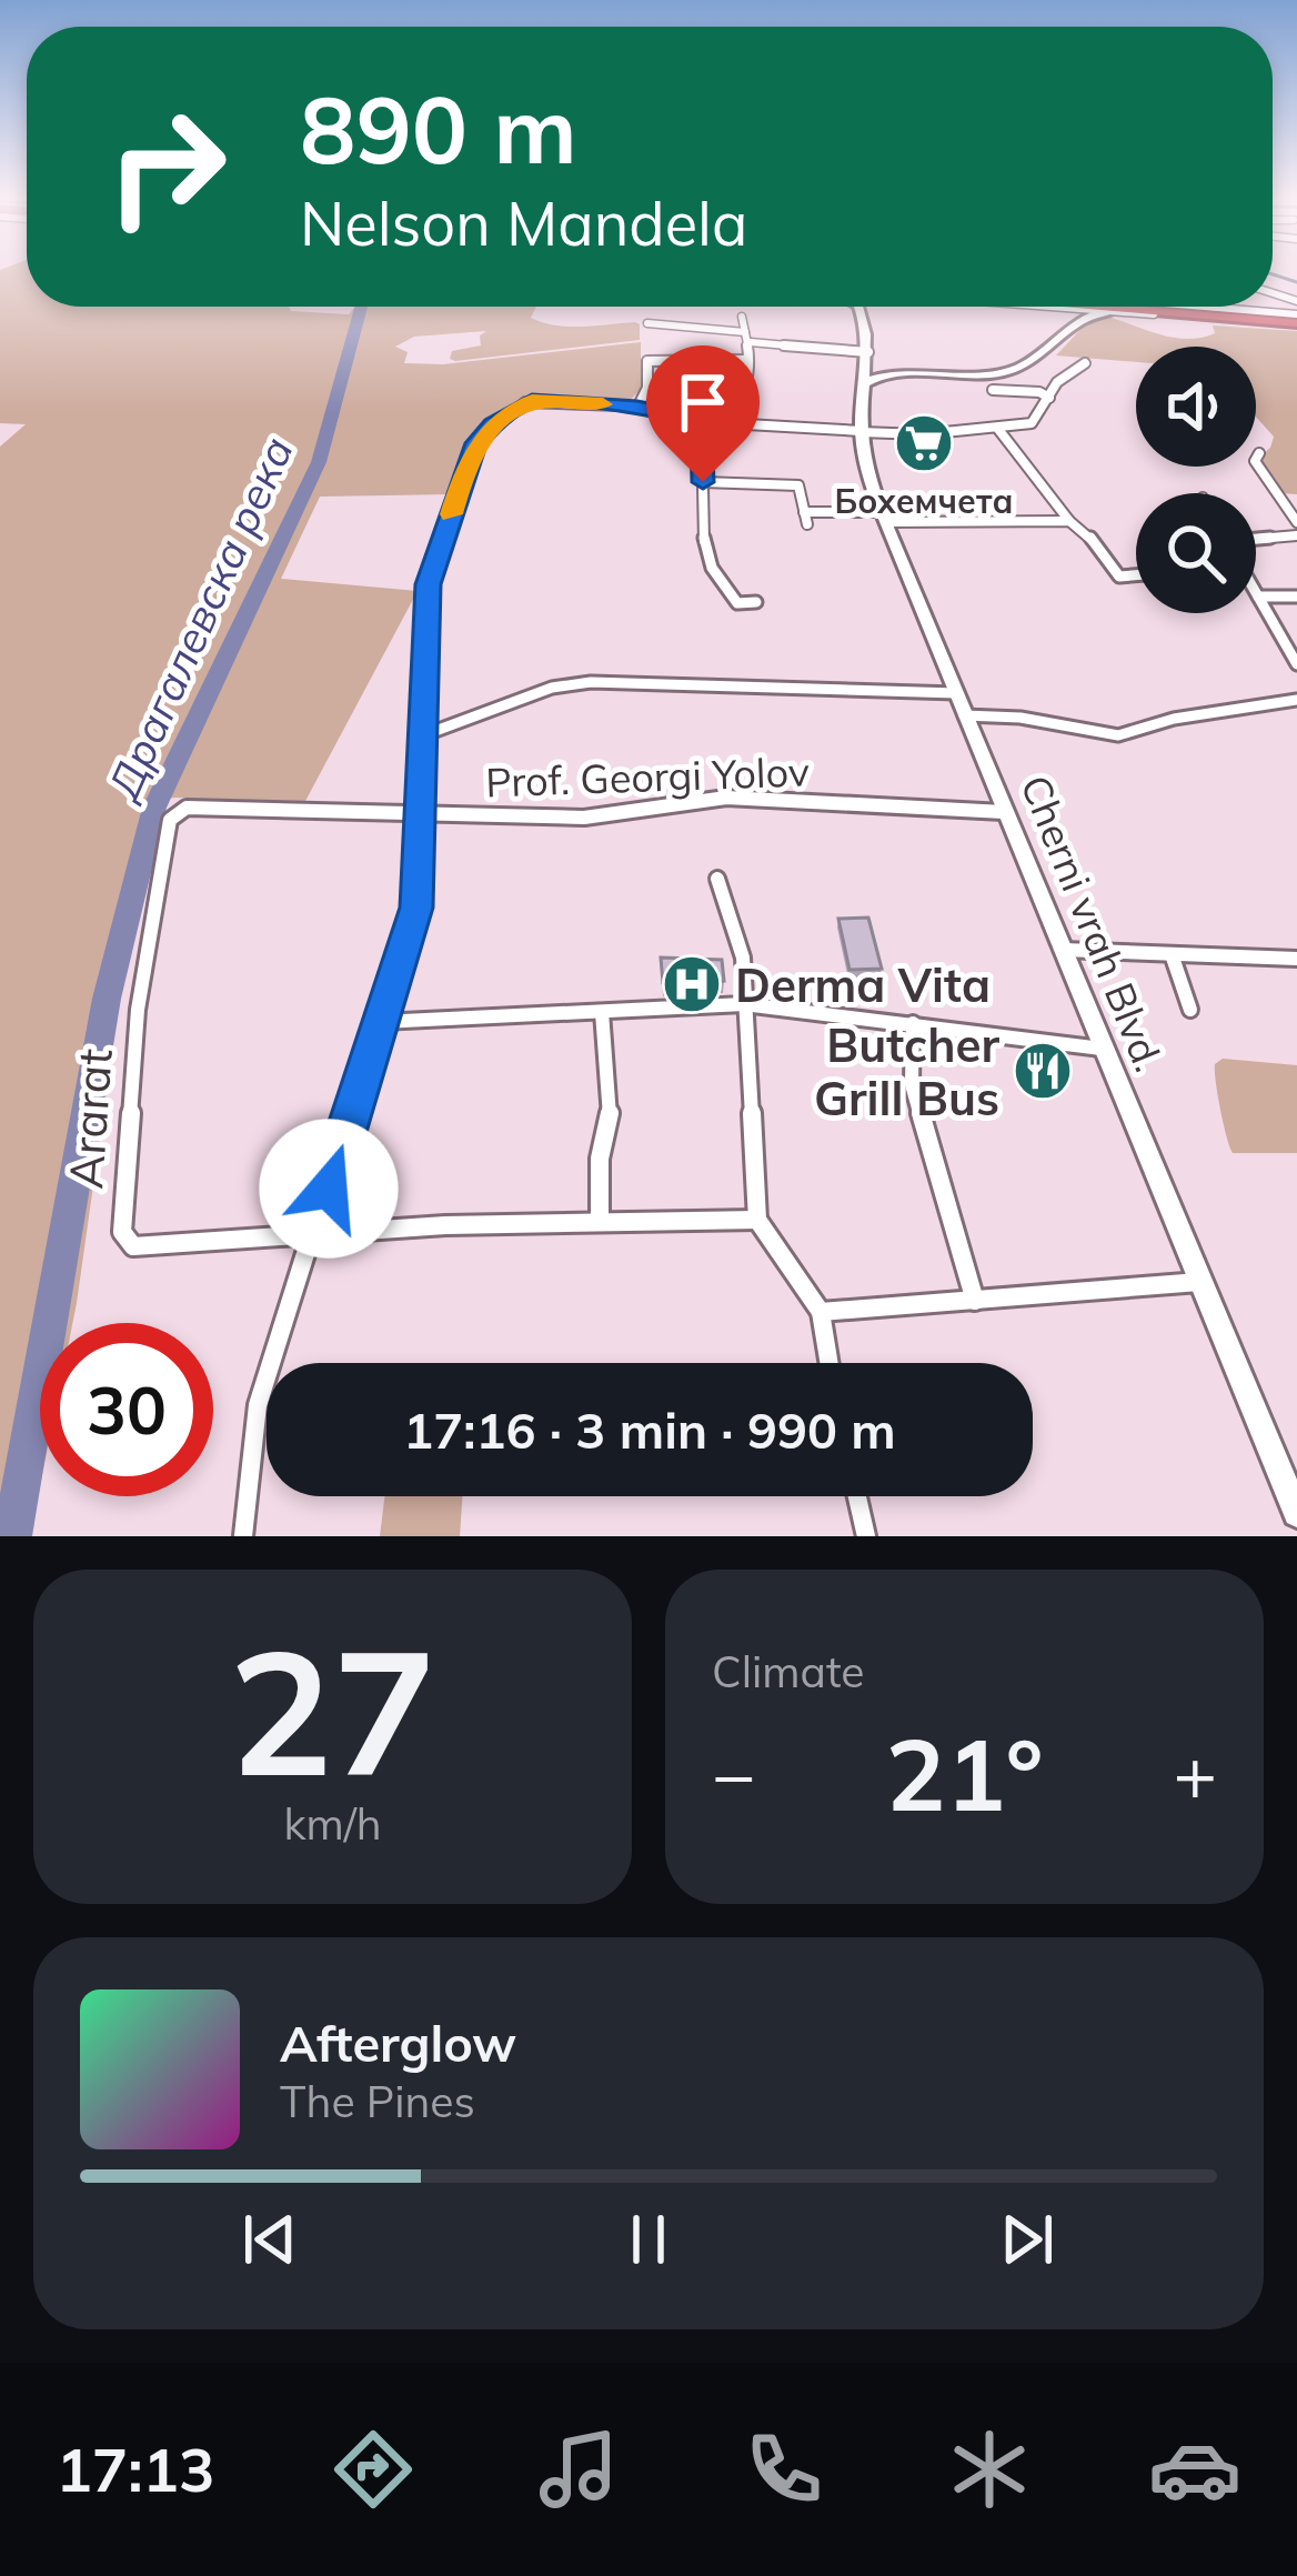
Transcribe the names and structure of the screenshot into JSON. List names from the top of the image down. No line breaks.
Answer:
{"streets":{"main road":["Cherni vrah Blvd."],"street":["Prof. Georgi Yolov","Ararat"]},"crossings":[["Prof. Georgi Yolov","Cherni vrah Blvd."],["Prof. Georgi Yolov","Ararat"]],"water":["Драгалевска река"],"places":{"supermarket":["Бохемчета"],"hospital":["Derma Vita"],"restaurant":["Butcher Grill Bus"]},"page":{"turn":["890 m","Nelson Mandela"],"limit":"30","trip":"17:16 · 3 min · 990 m","tile":[["27","km/h"],"Climate"],"heat":["−","21°","+"],"song":["Afterglow","The Pines"],"tabs":"17:13"}}
